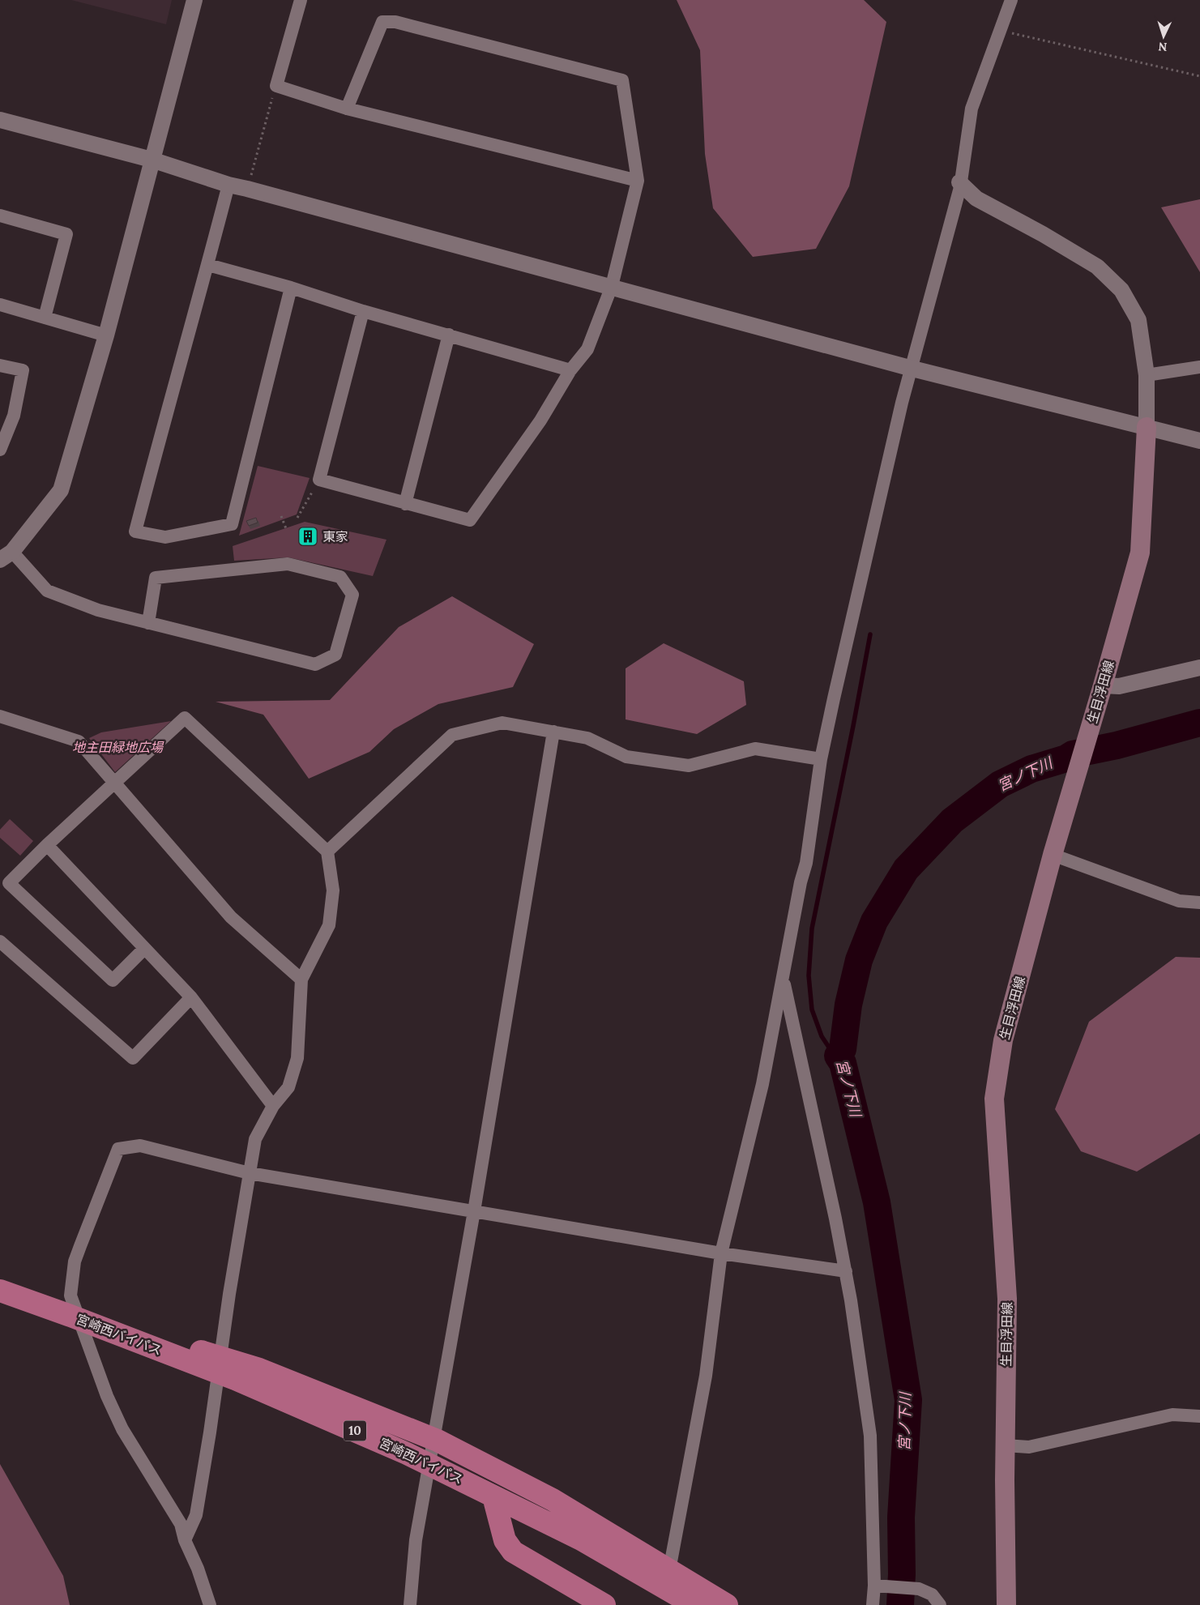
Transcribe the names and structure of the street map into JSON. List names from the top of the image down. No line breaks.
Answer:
{"streets":{"highway":["宮崎西バイパス","10"],"main road":["生目浮田線"]},"water":["宮ノ下川"],"parks":["地主田緑地広場"],"places":{"building":["東家"]},"north":"bottom"}
